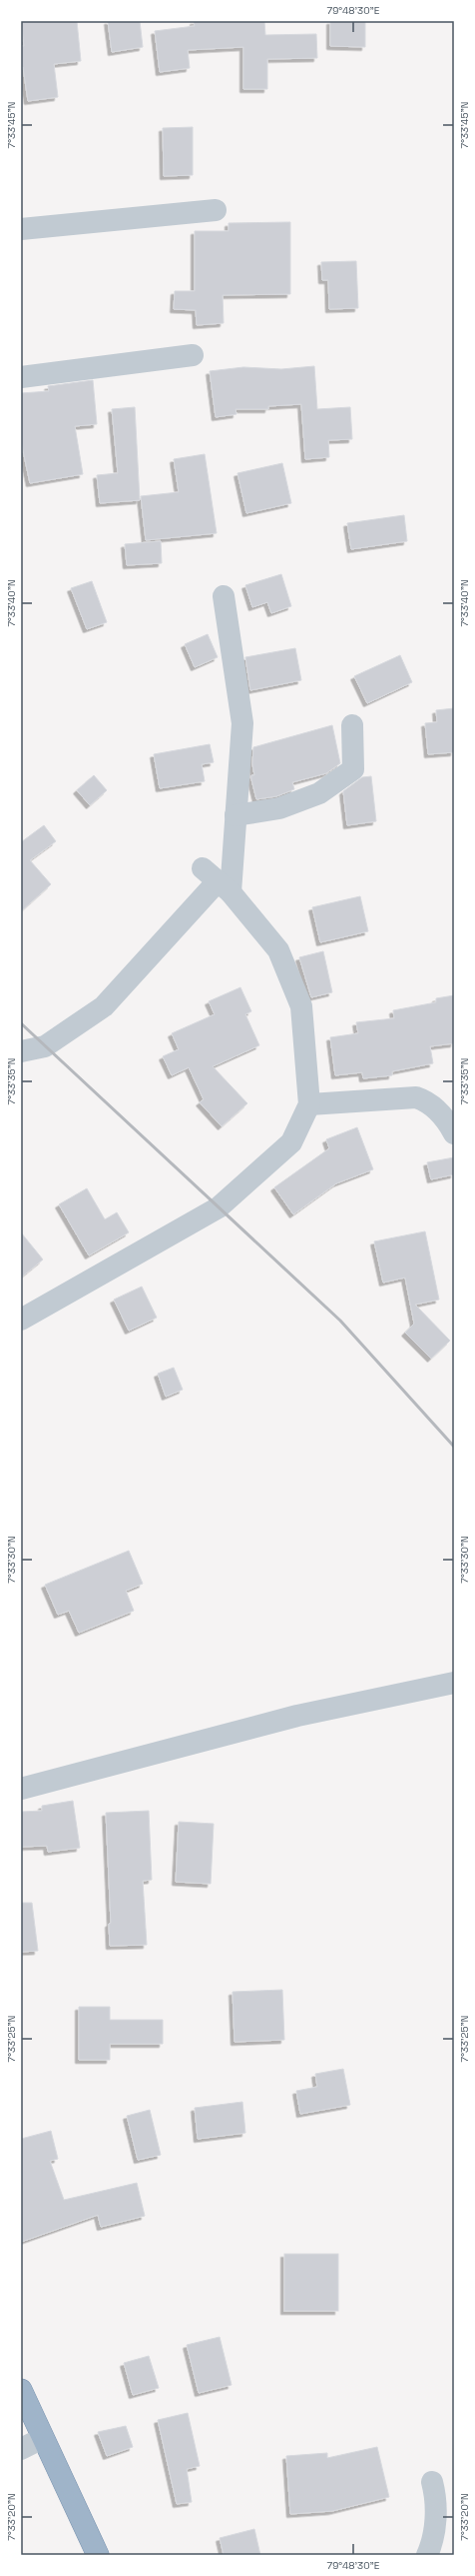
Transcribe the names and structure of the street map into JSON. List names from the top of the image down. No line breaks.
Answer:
{"coordinates":["79°48'30\"E","7°33'45\"N","7°33'40\"N","7°33'35\"N","7°33'30\"N","7°33'25\"N","7°33'20\"N"]}
